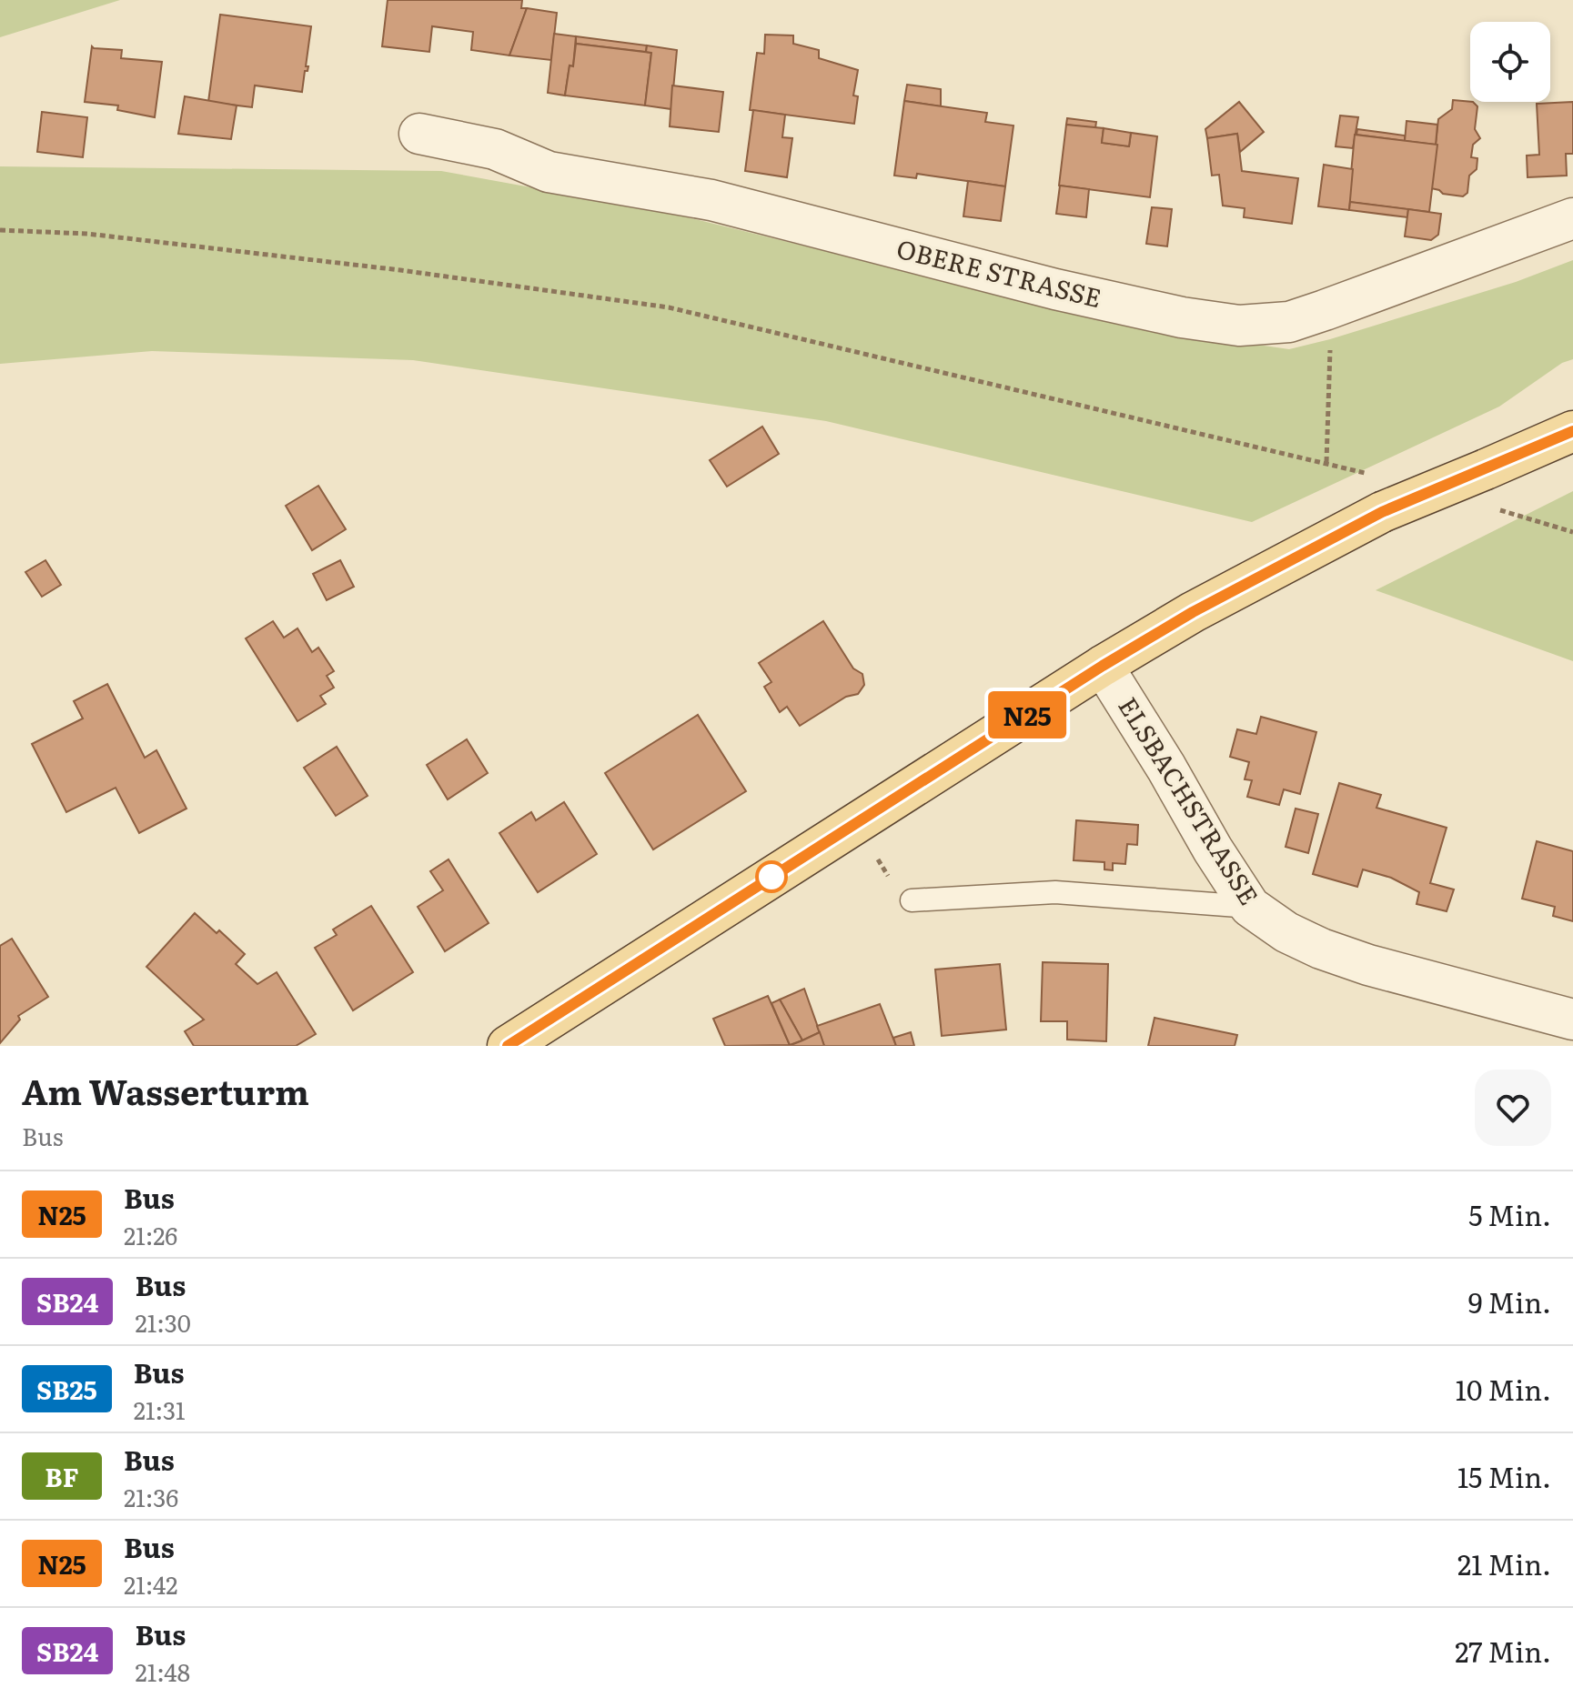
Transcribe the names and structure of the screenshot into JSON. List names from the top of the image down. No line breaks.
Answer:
{"streets":{"street":["OBERE STRASSE","ELSBACHSTRASSE"]},"lines":["bus line N25"],"page":{"on_map":"N25","heading":["Am Wasserturm","Bus"],"list":[{"mark":"N25","name":"Bus","note":"21:26","value":"5 Min."},{"mark":"SB24","name":"Bus","note":"21:30","value":"9 Min."},{"mark":"SB25","name":"Bus","note":"21:31","value":"10 Min."},{"mark":"BF","name":"Bus","note":"21:36","value":"15 Min."},{"mark":"N25","name":"Bus","note":"21:42","value":"21 Min."},{"mark":"SB24","name":"Bus","note":"21:48","value":"27 Min."}]}}
